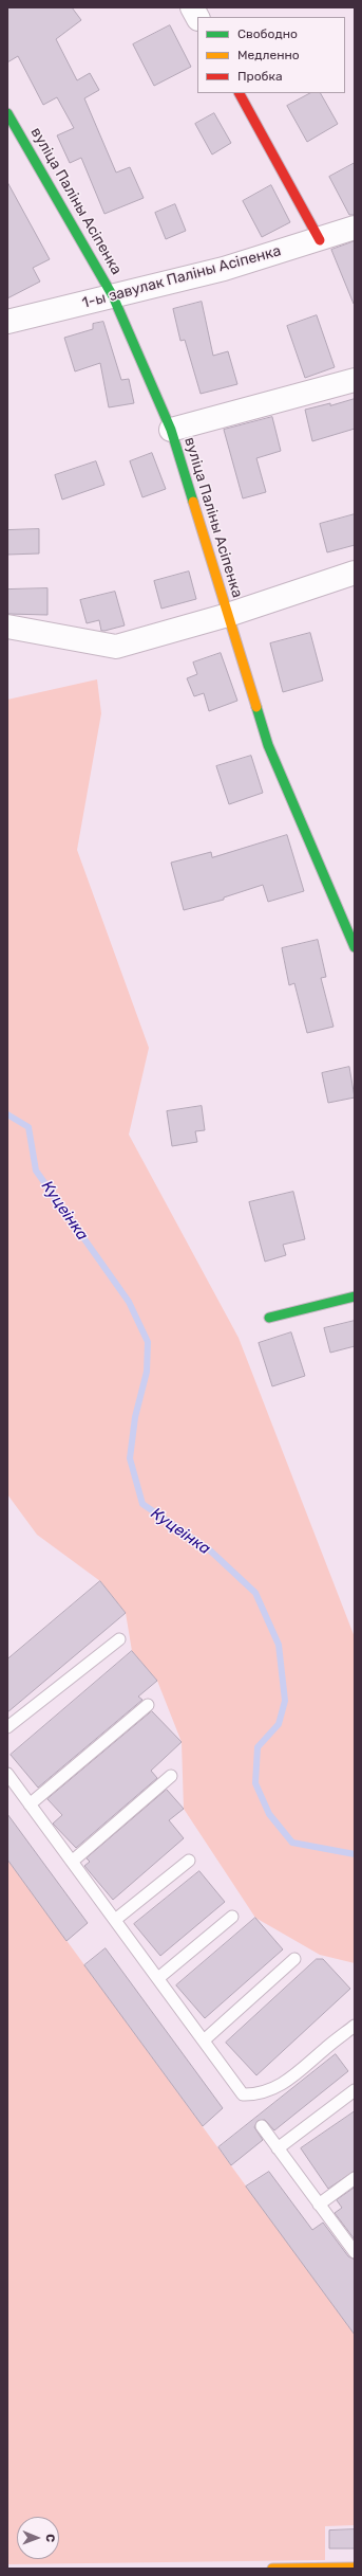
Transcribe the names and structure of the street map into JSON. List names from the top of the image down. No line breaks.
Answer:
{"streets":{"street":["вуліца Паліны Асіпенка","1-ы завулак Паліны Асіпенка"]},"crossings":[["вуліца Паліны Асіпенка","1-ы завулак Паліны Асіпенка"]],"water":["Куцеінка"],"legend":["Свободно","Медленно","Пробка"],"north":"right"}
